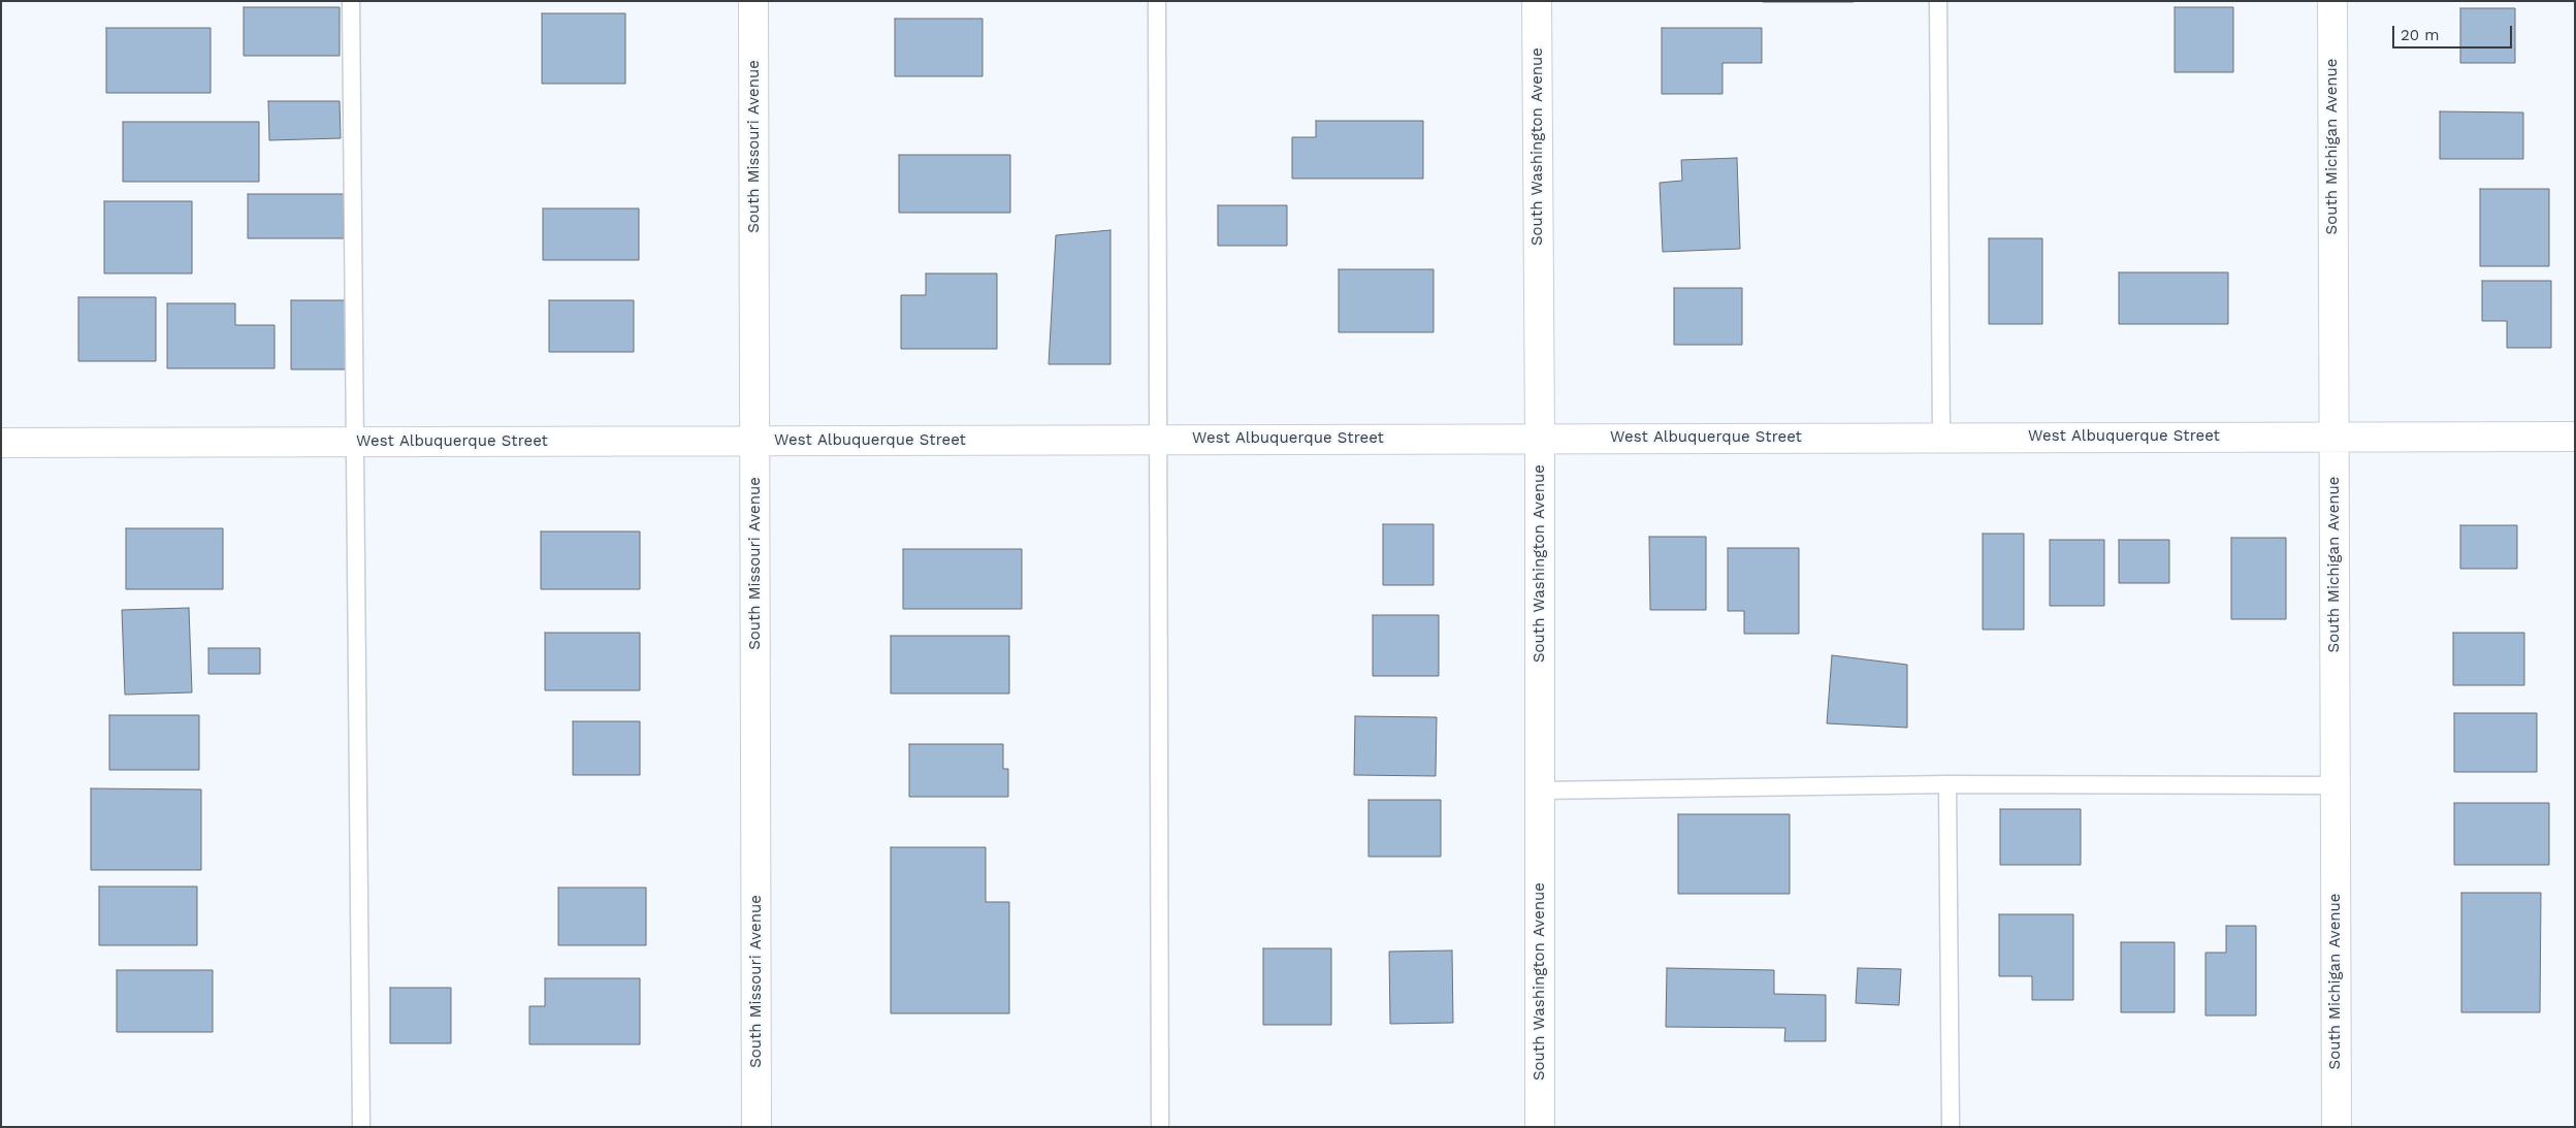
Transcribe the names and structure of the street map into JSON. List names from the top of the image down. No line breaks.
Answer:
{"streets":{"street":["South Missouri Avenue","South Washington Avenue","South Michigan Avenue","West Albuquerque Street"]},"crossings":[["South Missouri Avenue","West Albuquerque Street"],["South Washington Avenue","West Albuquerque Street"],["South Michigan Avenue","West Albuquerque Street"]],"scale_bar":"20 m"}
